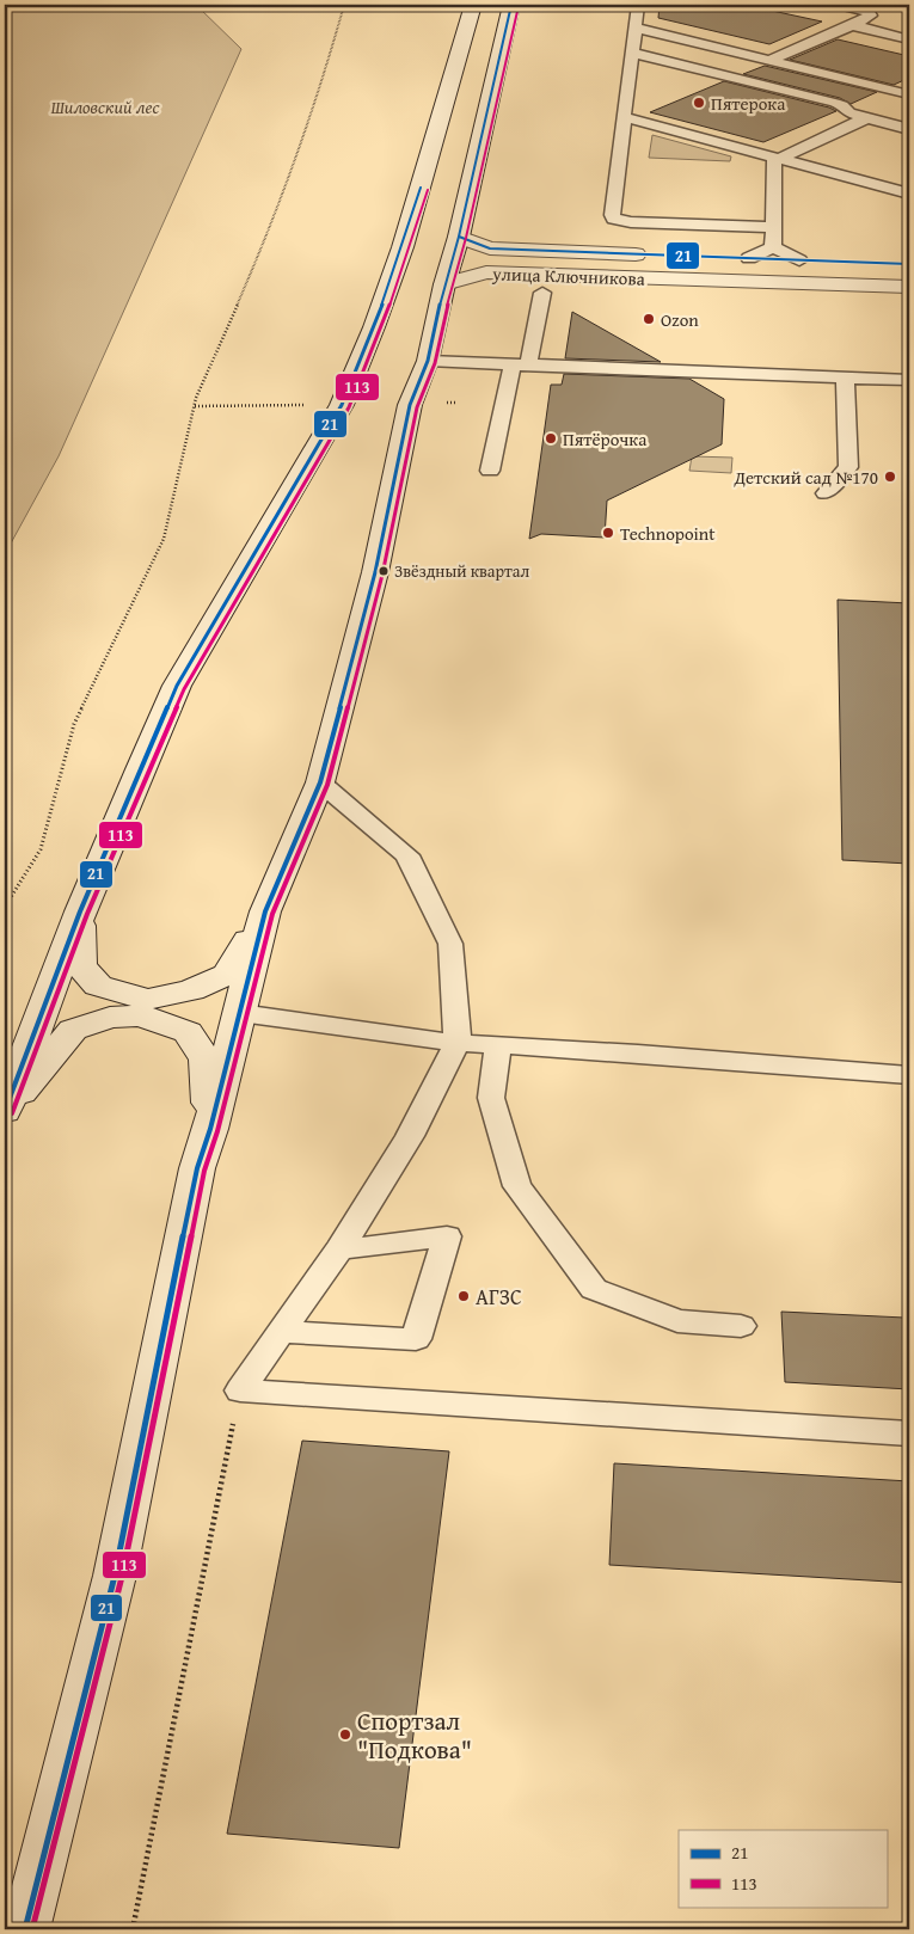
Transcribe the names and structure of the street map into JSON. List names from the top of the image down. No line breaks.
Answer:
{"streets":{"street":["улица Ключникова"]},"parks":["Шиловский лес"],"places":["Пятерока","Ozon","Пятёрочка","Детский сад №170","Technopoint","Звёздный квартал","АГЗС","Спортзал \"Подкова\""],"lines":["transit line 21","transit line 113"],"legend":["21","113"]}
